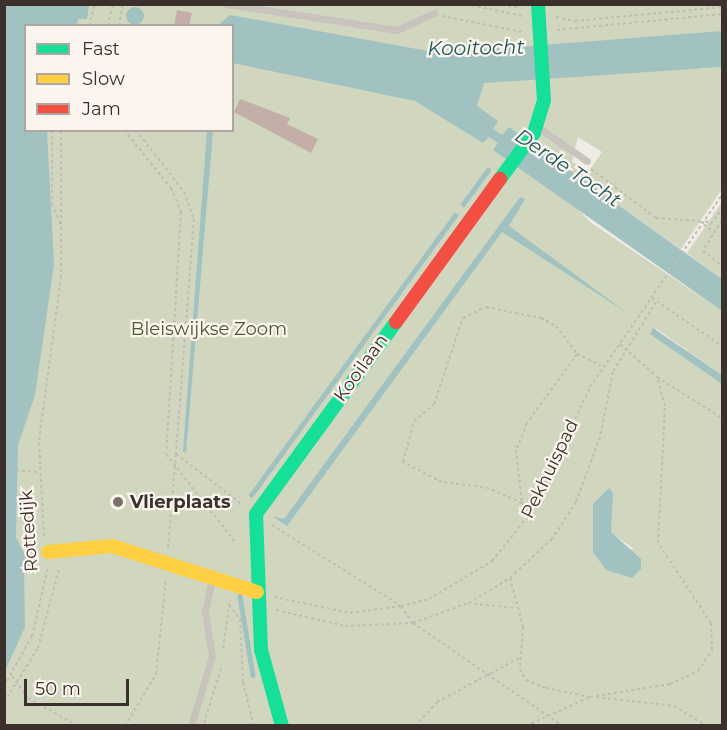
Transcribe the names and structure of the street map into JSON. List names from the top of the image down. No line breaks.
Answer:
{"streets":{"street":["Kooilaan"],"path":["Pekhuispad","Rottedijk"]},"crossings":[["Kooilaan","Pekhuispad"]],"water":["Kooitocht","Derde Tocht"],"parks":["Bleiswijkse Zoom"],"places":["Vlierplaats"],"legend":["Fast","Slow","Jam"],"scale_bar":"50 m"}
